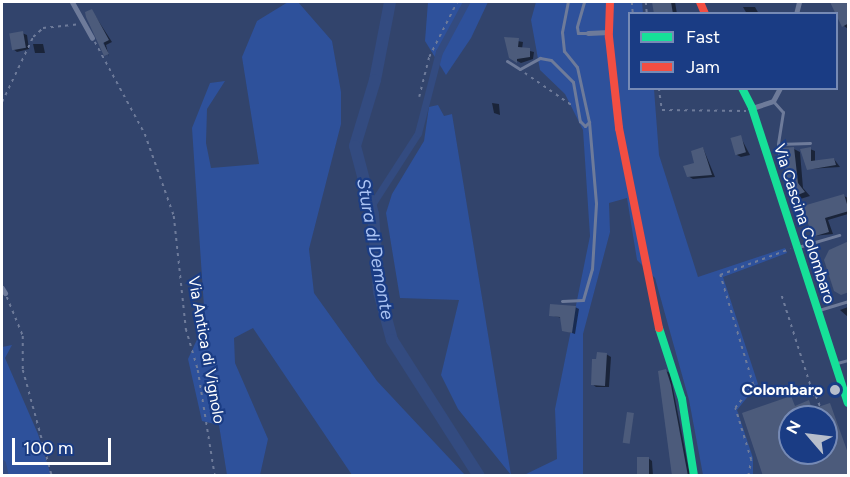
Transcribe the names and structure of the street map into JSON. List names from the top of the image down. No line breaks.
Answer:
{"streets":{"street":["Via Cascina Colombaro"],"path":["Via Antica di Vignolo"]},"water":["Stura di Demonte"],"places":["Colombaro"],"legend":["Fast","Jam"],"scale_bar":"100 m","north":"top left"}
